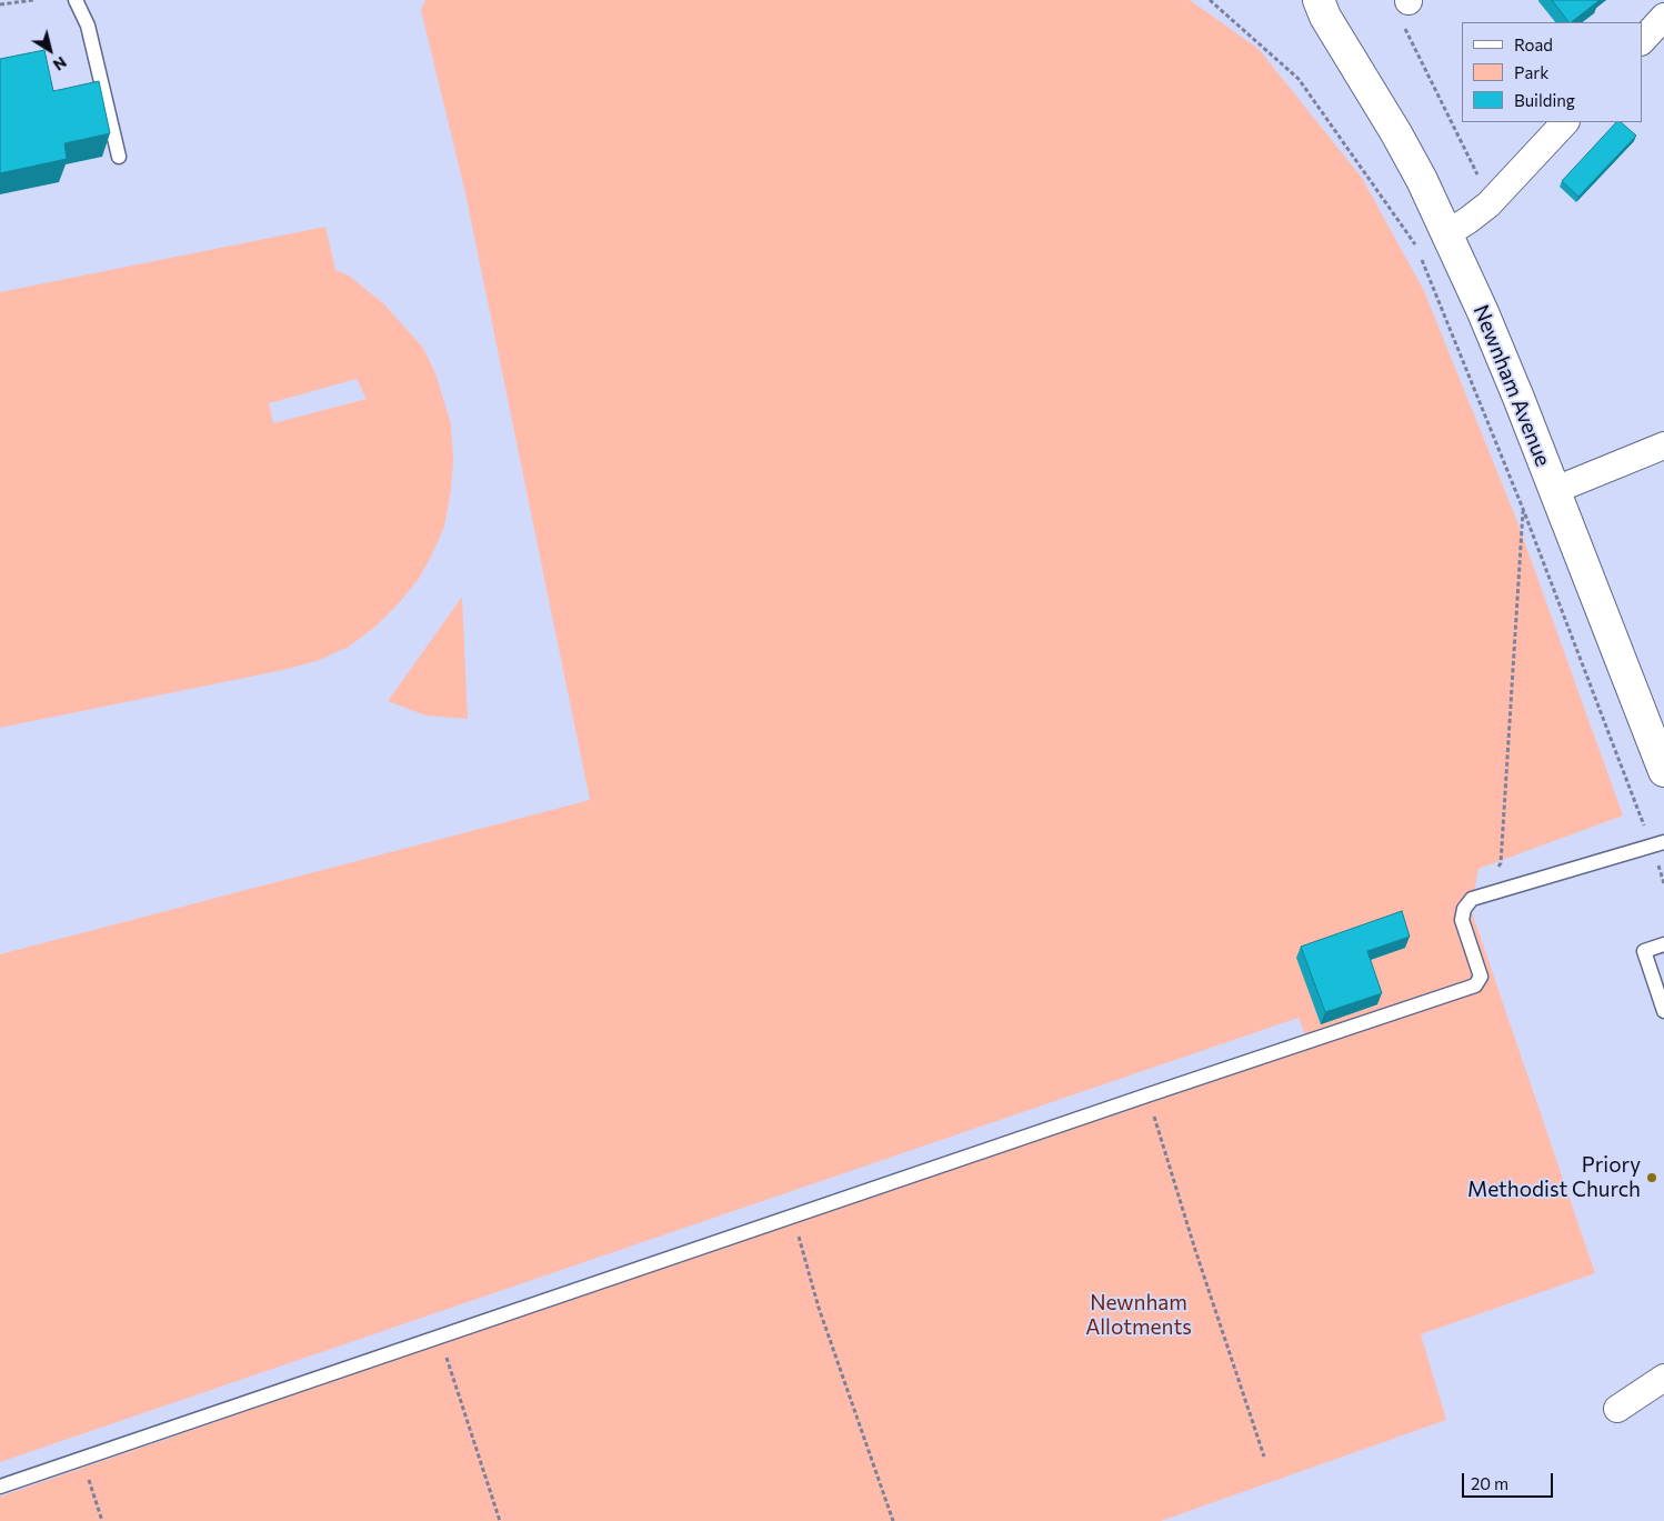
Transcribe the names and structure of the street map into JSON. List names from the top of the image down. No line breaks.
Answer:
{"streets":{"main road":["Newnham Avenue"]},"parks":["Newnham Allotments"],"places":["Priory Methodist Church"],"legend":["Road","Park","Building"],"scale_bar":"20 m","north":"bottom right"}
